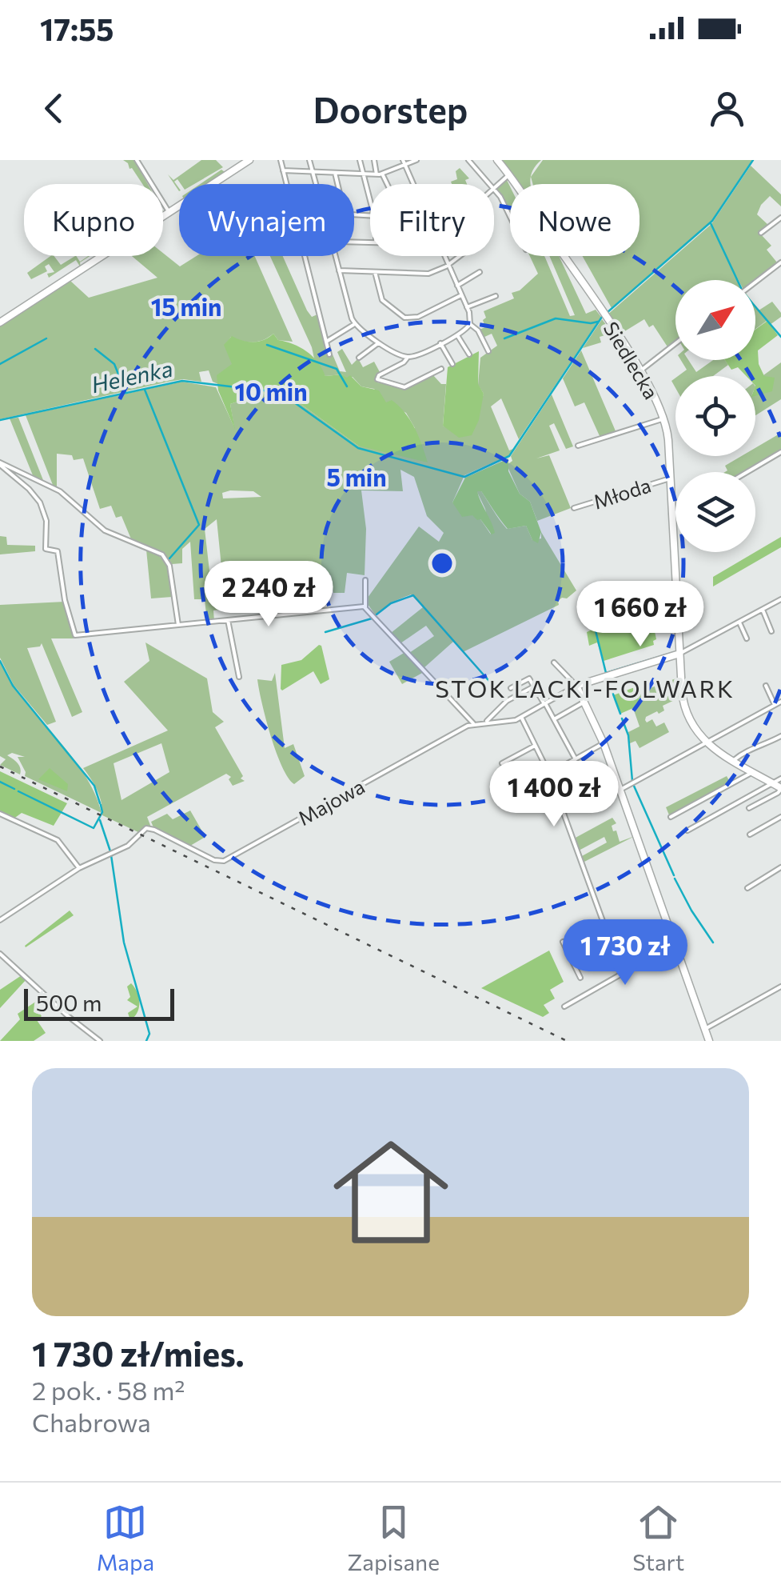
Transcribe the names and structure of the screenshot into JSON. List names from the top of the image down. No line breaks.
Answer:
{"streets":{"street":["Siedlecka","Młoda","Majowa"]},"crossings":[["Siedlecka","Młoda"],["Siedlecka","Majowa"]],"districts":["STOK LACKI-FOLWARK"],"water":["Helenka"],"scale_bar":"500 m","north":"top right","page":{"status":"17:55","header":"Doorstep","chip":["Kupno","Wynajem","Filtry","Nowe"],"price":["2 240 zł","1 660 zł","1 400 zł","1 730 zł"],"scale":"500 m","list":[{"name":"1 730 zł/mies.","note":"2 pok. · 58 m² · Chabrowa"}],"tabs":["Mapa","Zapisane","Start"]},"rings":["15 min","10 min","5 min"]}
